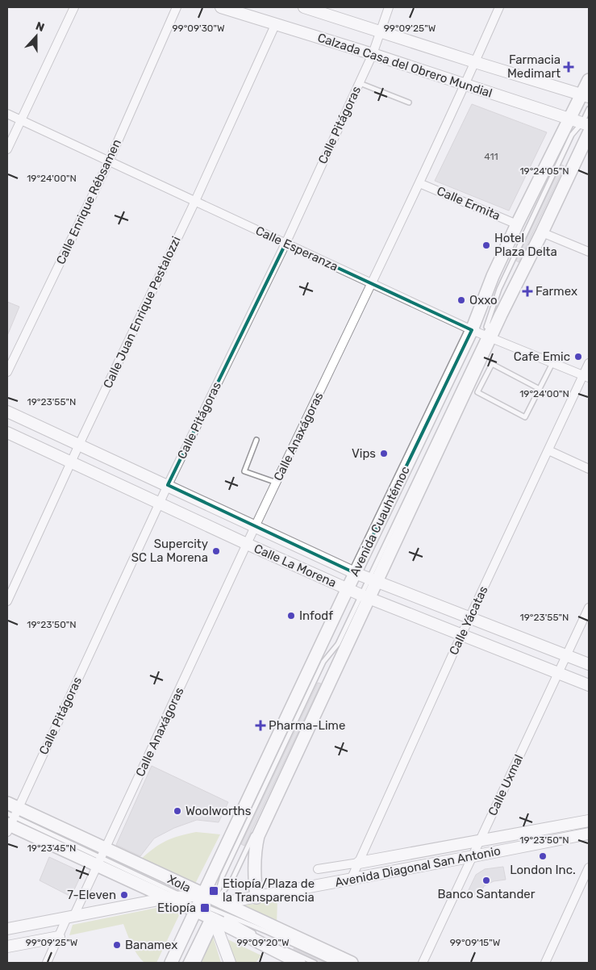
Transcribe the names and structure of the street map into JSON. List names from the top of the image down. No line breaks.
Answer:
{"streets":{"main road":["Avenida Cuauhtémoc","Xola"],"street":["Calzada Casa del Obrero Mundial","Calle Pitágoras","Calle Enrique Rébsamen","Calle Ermita","Calle Esperanza","Calle Juan Enrique Pestalozzi","Calle Anaxágoras","Calle La Morena","Calle Yácatas","Calle Uxmal","Avenida Diagonal San Antonio"]},"crossings":[["Calzada Casa del Obrero Mundial","Calle Pitágoras"],["Calzada Casa del Obrero Mundial","Calle Juan Enrique Pestalozzi"],["Calzada Casa del Obrero Mundial","Calle Anaxágoras"],["Calzada Casa del Obrero Mundial","Avenida Cuauhtémoc"],["Calle Pitágoras","Calle Esperanza"],["Calle Pitágoras","Calle La Morena"],["Calle Pitágoras","Xola"],["Calle Enrique Rébsamen","Calle Esperanza"],["Calle Ermita","Calle Anaxágoras"],["Calle Ermita","Avenida Cuauhtémoc"],["Calle Esperanza","Calle Juan Enrique Pestalozzi"],["Calle Esperanza","Calle Anaxágoras"],["Calle Esperanza","Avenida Cuauhtémoc"],["Calle Esperanza","Calle Yácatas"],["Calle Juan Enrique Pestalozzi","Calle La Morena"],["Calle Anaxágoras","Calle La Morena"],["Calle Anaxágoras","Xola"],["Avenida Cuauhtémoc","Calle La Morena"],["Avenida Cuauhtémoc","Avenida Diagonal San Antonio"],["Avenida Cuauhtémoc","Xola"],["Calle La Morena","Calle Yácatas"],["Calle La Morena","Calle Uxmal"],["Calle Yácatas","Avenida Diagonal San Antonio"],["Calle Uxmal","Avenida Diagonal San Antonio"],["Avenida Diagonal San Antonio","Xola"]],"places":{"health":["Farmacia Medimart","Farmex","Pharma-Lime"],"other":["Hotel Plaza Delta","Oxxo","Cafe Emic","Vips","Supercity SC La Morena","Infodf","Woolworths","London Inc.","Banco Santander","7-Eleven","Banamex"],"transit":["Etiopía/Plaza de la Transparencia","Etiopía"]},"house_numbers":["411"],"north":"top","coordinates":["99°09'30\"W","99°09'25\"W","19°24'05\"N","19°24'00\"N","19°23'55\"N","19°23'50\"N","19°23'45\"N","99°09'20\"W","99°09'15\"W"]}
